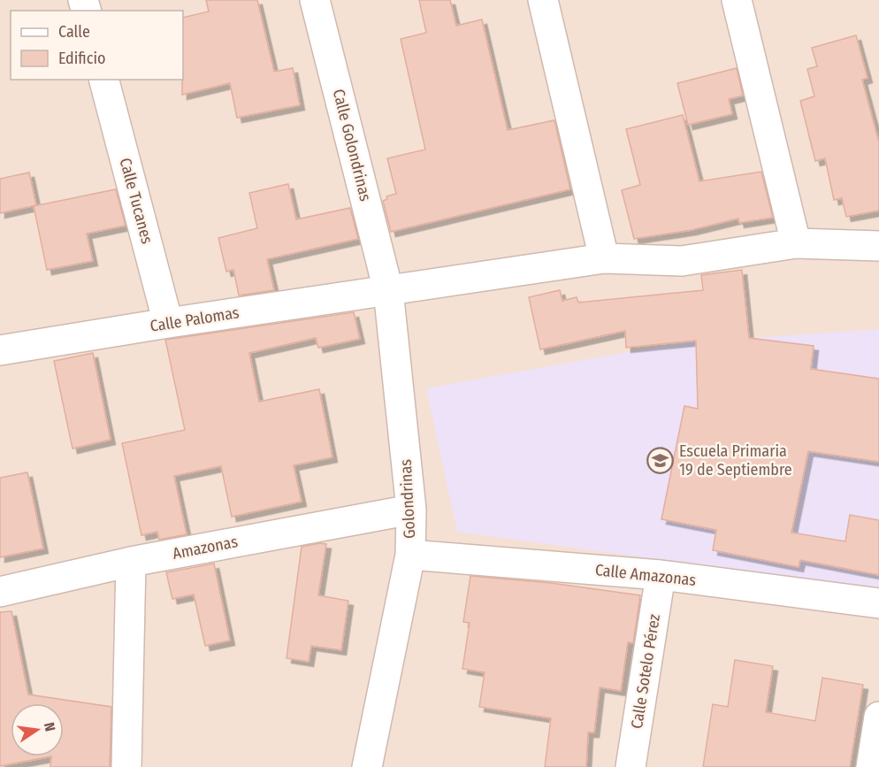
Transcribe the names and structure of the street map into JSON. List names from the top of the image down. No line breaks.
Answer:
{"streets":{"street":["Calle Golondrinas","Calle Tucanes","Calle Palomas","Golondrinas","Amazonas","Calle Amazonas","Calle Sotelo Pérez"]},"crossings":[["Calle Golondrinas","Calle Palomas"],["Calle Golondrinas","Golondrinas"],["Calle Tucanes","Calle Palomas"],["Calle Palomas","Golondrinas"],["Golondrinas","Amazonas"],["Golondrinas","Calle Amazonas"],["Calle Amazonas","Calle Sotelo Pérez"]],"places":{"school or university":["Escuela Primaria 19 de Septiembre"]},"legend":["Calle","Edificio"],"north":"right"}
